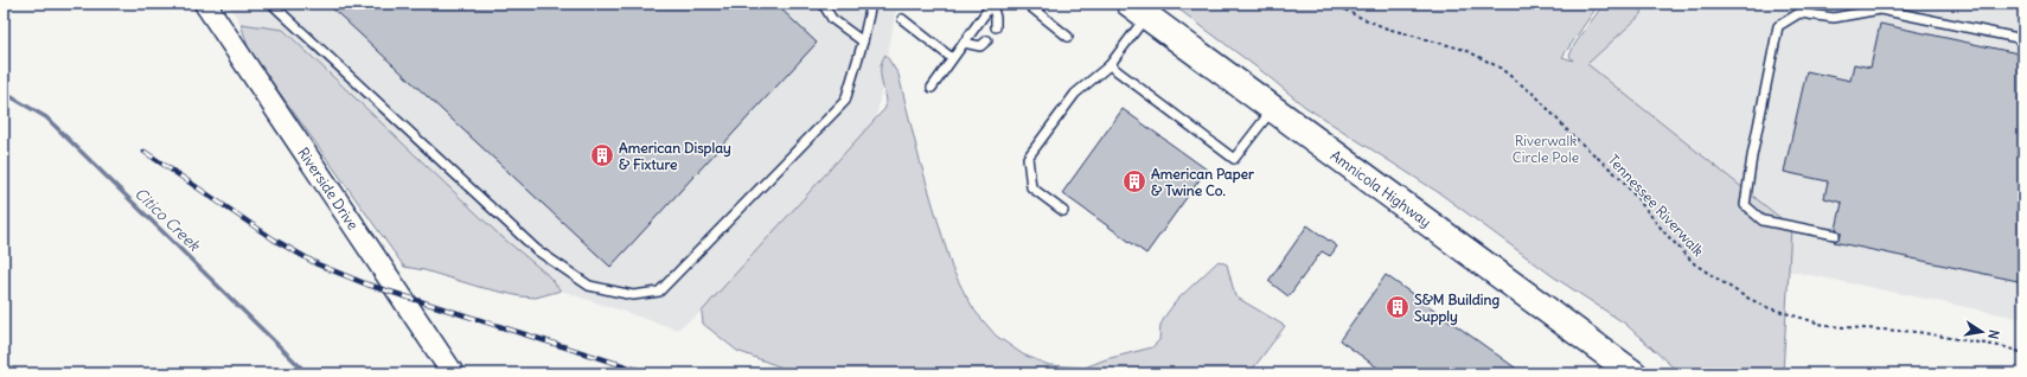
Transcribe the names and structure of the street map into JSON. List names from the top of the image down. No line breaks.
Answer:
{"streets":{"main road":["Amnicola Highway"],"street":["Riverside Drive"],"path":["Tennessee Riverwalk"]},"water":["Citico Creek"],"parks":["Riverwalk Circle Pole"],"places":{"building":["American Display & Fixture","American Paper & Twine Co.","S&M Building Supply"]},"north":"right"}
